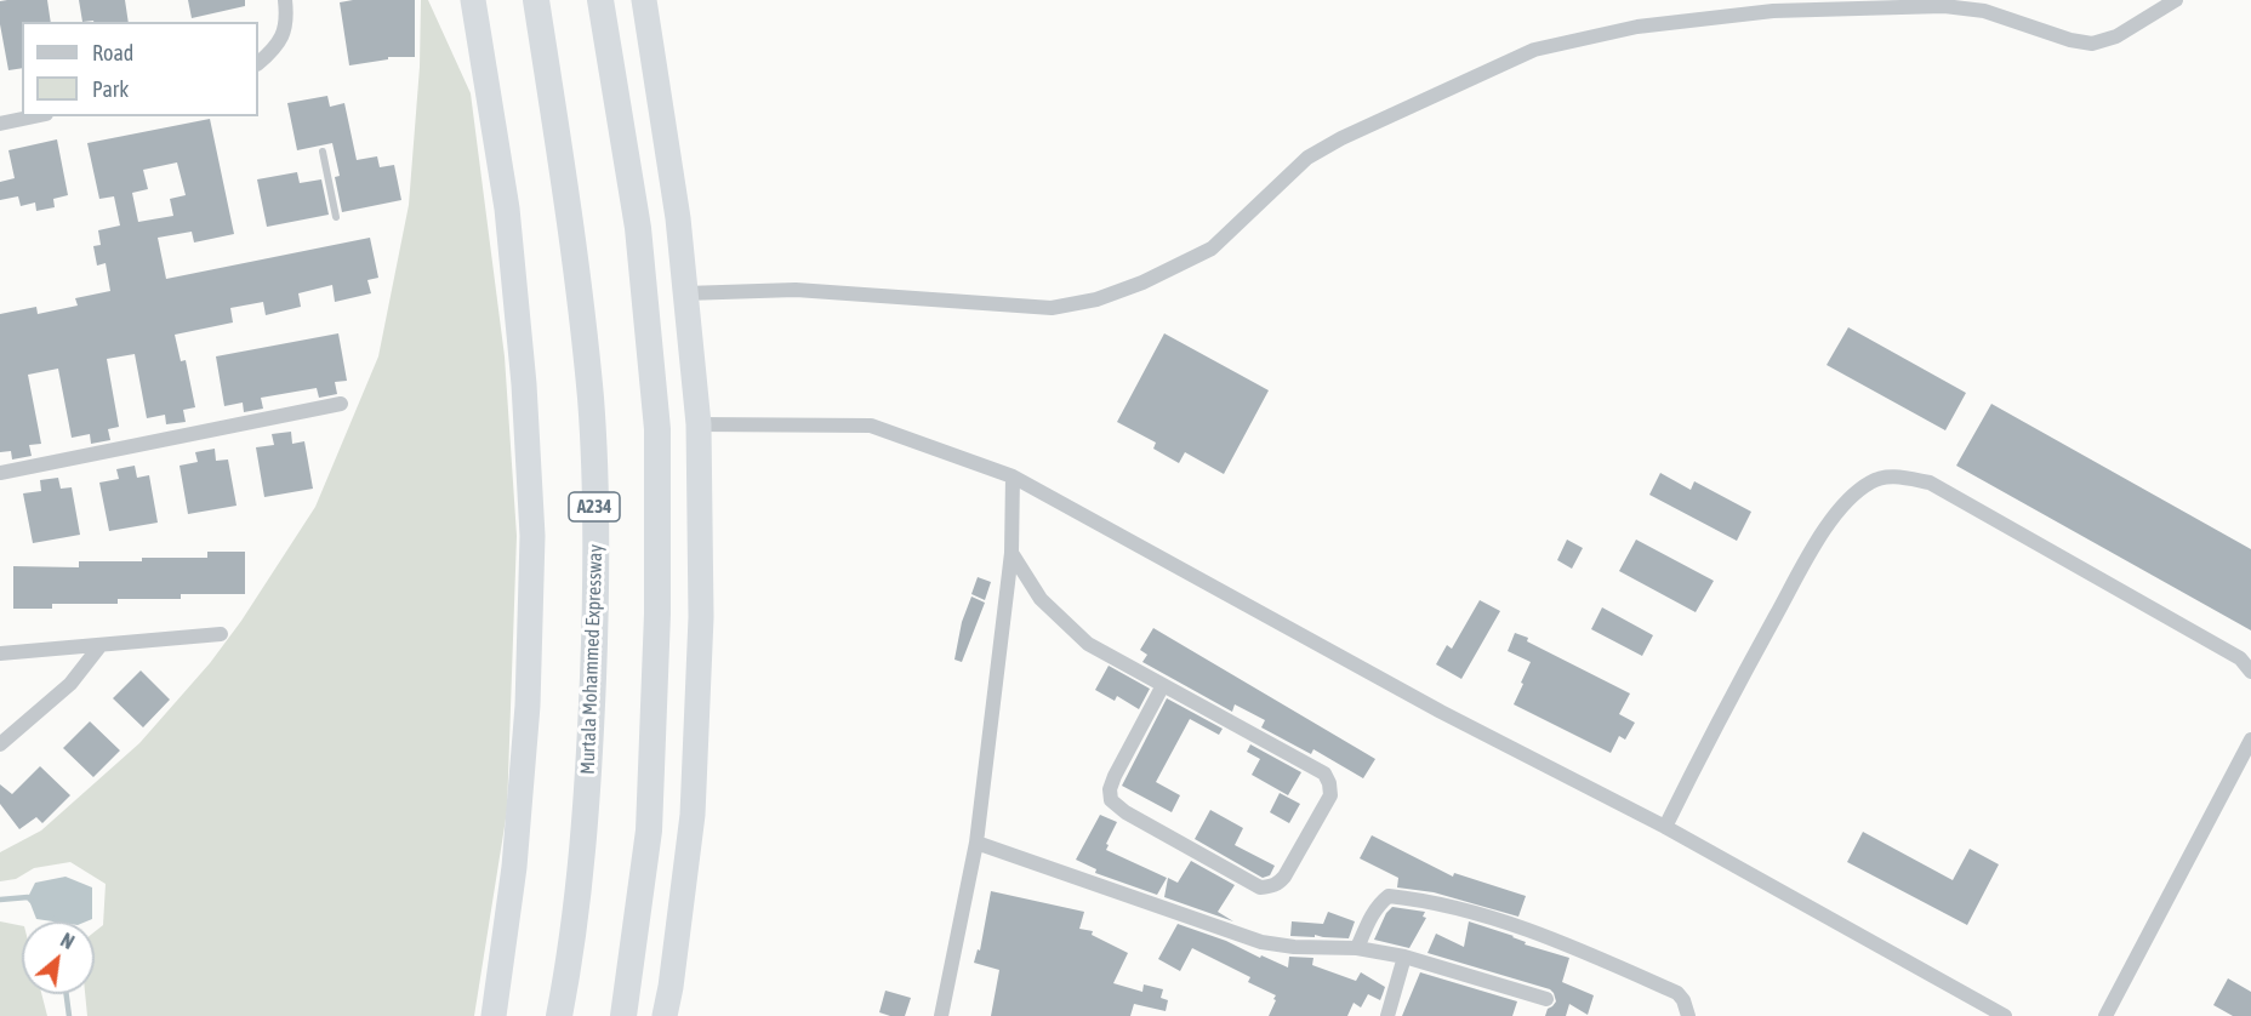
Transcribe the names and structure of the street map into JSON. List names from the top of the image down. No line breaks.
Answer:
{"streets":{"highway":["A234","Murtala Mohammed Expressway"]},"legend":["Road","Park"],"north":"top right"}
